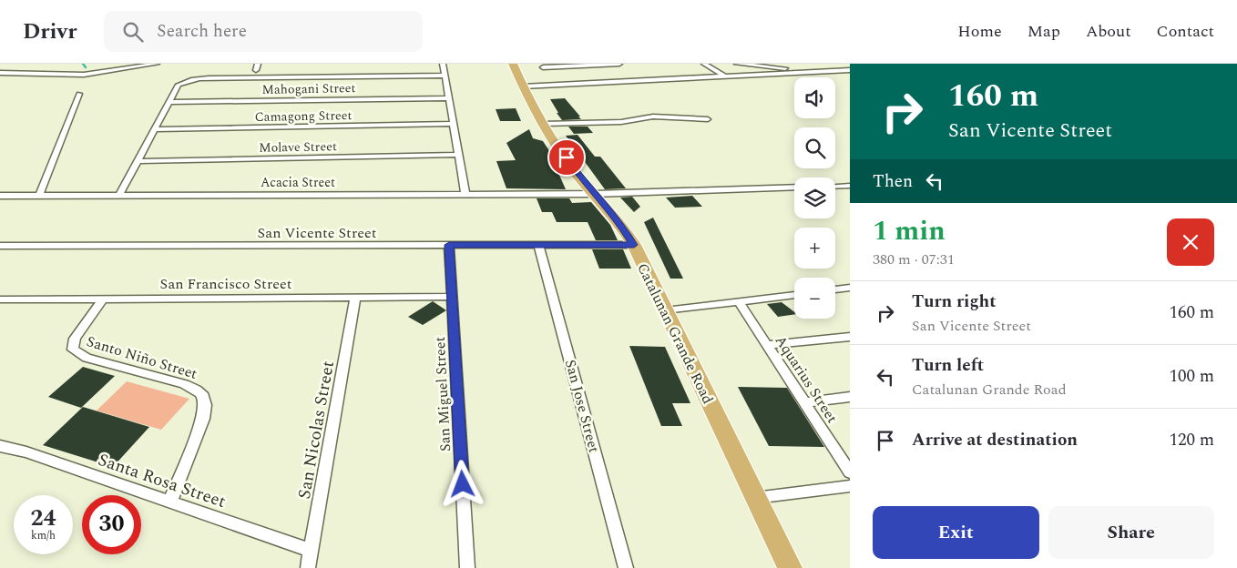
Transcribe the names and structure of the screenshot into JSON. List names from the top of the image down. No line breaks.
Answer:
{"streets":{"main road":["Catalunan Grande Road"],"street":["Mahogani Street","Camagong Street","Molave Street","Acacia Street","San Vicente Street","San Francisco Street","Santo Niño Street","Aquarius Street","San Miguel Street","San Jose Street","San Nicolas Street","Santa Rosa Street"]},"crossings":[["Acacia Street","Catalunan Grande Road"],["San Vicente Street","Catalunan Grande Road"],["San Vicente Street","San Miguel Street"],["San Vicente Street","San Jose Street"],["San Francisco Street","Santo Niño Street"],["San Francisco Street","San Miguel Street"],["San Francisco Street","San Nicolas Street"],["Santo Niño Street","Santa Rosa Street"],["San Nicolas Street","Santa Rosa Street"]],"page":{"header":"Drivr","search":"Search here","nav":["Home","Map","About","Contact"],"turn":["160 m","San Vicente Street"],"map_buttons":["+","−"],"then":"Then","heading":["1 min","380 m · 07:31"],"list":[{"name":"Turn right","note":"San Vicente Street","value":"160 m"},{"name":"Turn left","note":"Catalunan Grande Road","value":"100 m"},{"name":"Arrive at destination","value":"120 m"}],"speed":"24 km/h","limit":"30","buttons":["Exit","Share"]}}
